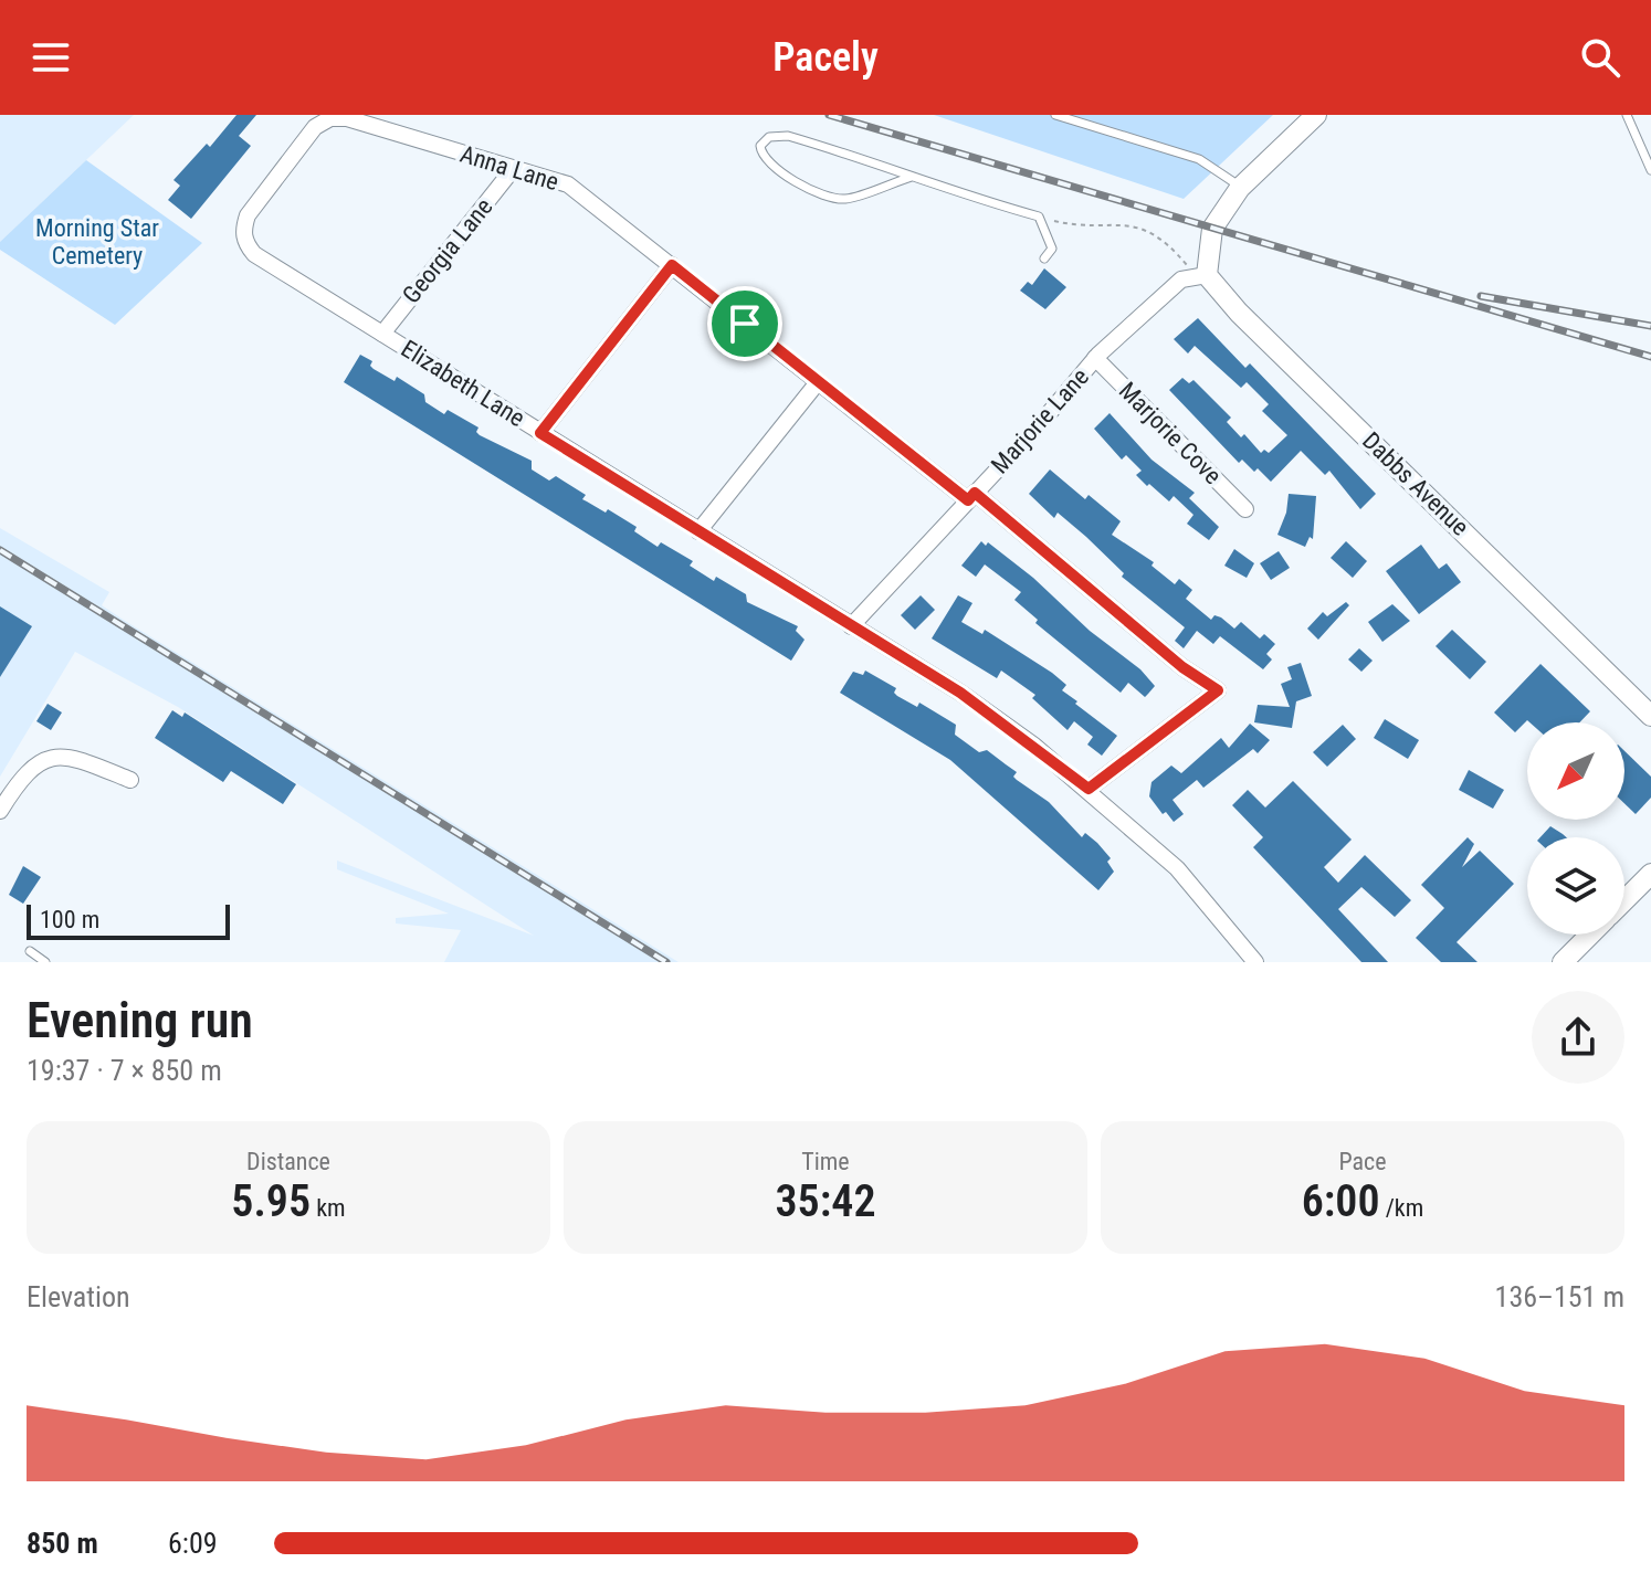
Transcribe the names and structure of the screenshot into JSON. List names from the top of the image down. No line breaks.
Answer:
{"streets":{"street":["Anna Lane","Georgia Lane","Elizabeth Lane","Marjorie Lane","Marjorie Cove","Dabbs Avenue"]},"crossings":[["Anna Lane","Georgia Lane"],["Anna Lane","Elizabeth Lane"],["Anna Lane","Marjorie Lane"],["Georgia Lane","Elizabeth Lane"],["Elizabeth Lane","Marjorie Lane"],["Marjorie Lane","Marjorie Cove"],["Marjorie Lane","Dabbs Avenue"]],"parks":["Morning Star Cemetery"],"scale_bar":"100 m","north":"bottom left","page":{"header":"Pacely","scale":"100 m","heading":["Evening run","19:37 · 7 × 850 m"],"stats":[["Distance","5.95 km"],["Time","35:42"],["Pace","6:00 /km"]],"chart":["Elevation","136–151 m"],"list":[{"name":"850 m","note":"6:09"}]}}
